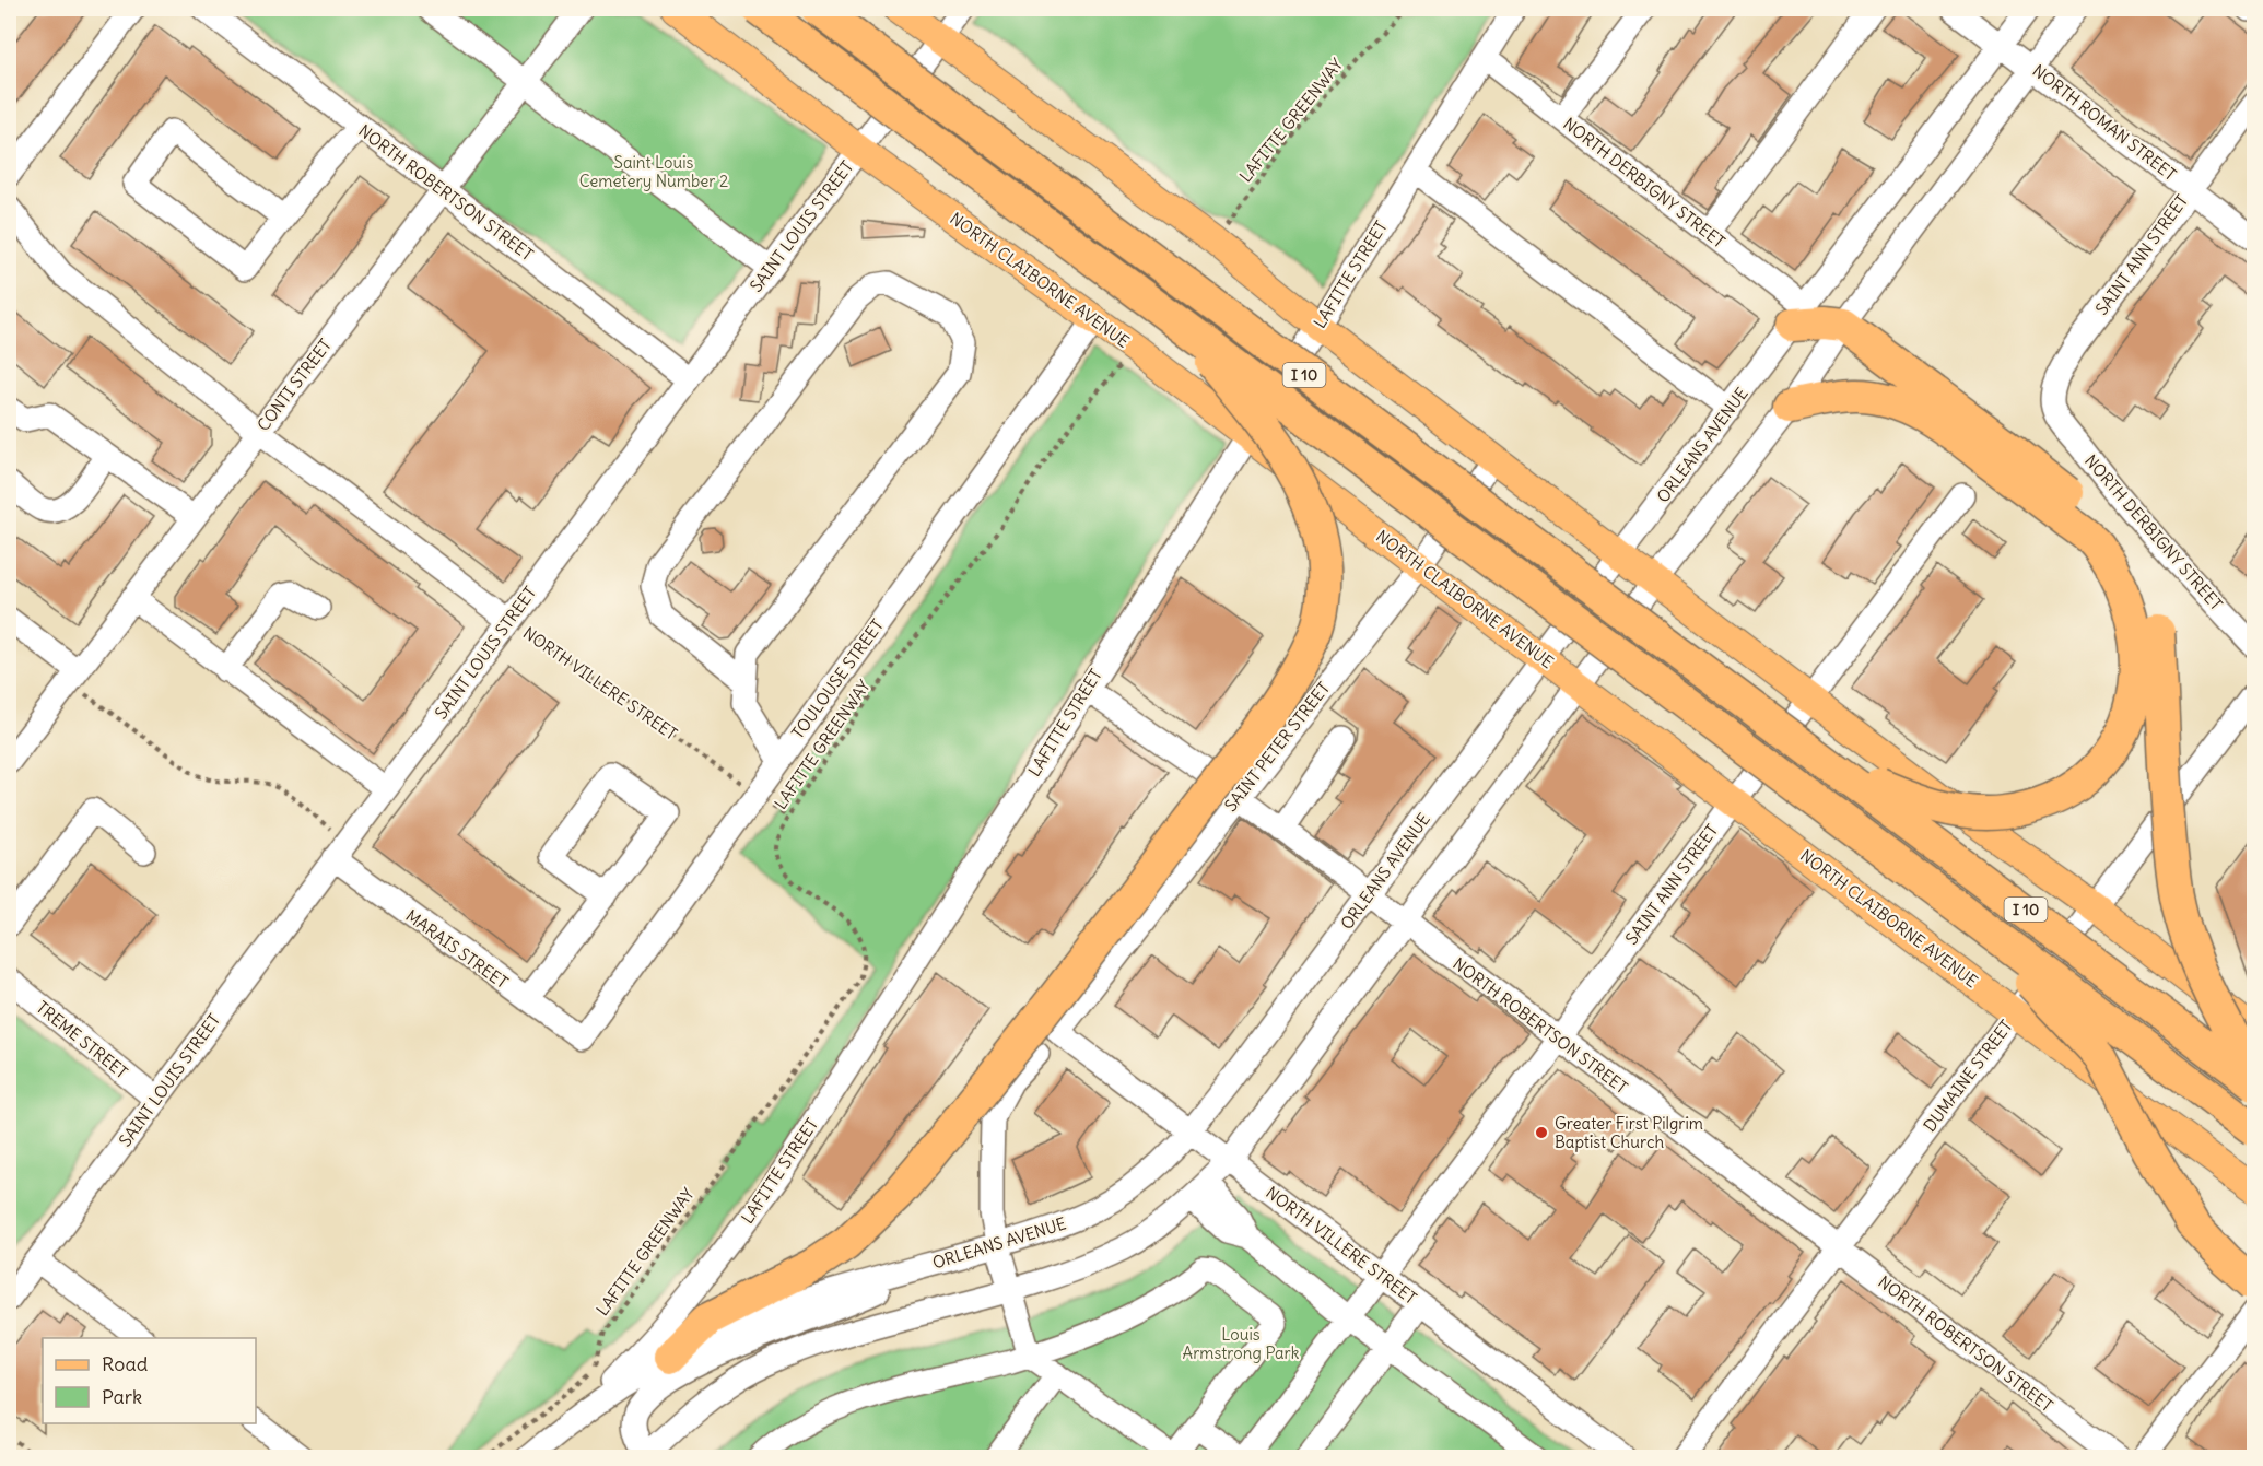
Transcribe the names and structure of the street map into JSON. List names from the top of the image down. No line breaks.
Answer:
{"streets":{"highway":["I 10"],"main road":["NORTH CLAIBORNE AVENUE"],"street":["NORTH ROMAN STREET","NORTH DERBIGNY STREET","NORTH ROBERTSON STREET","SAINT LOUIS STREET","SAINT ANN STREET","LAFITTE STREET","CONTI STREET","ORLEANS AVENUE","TOULOUSE STREET","NORTH VILLERE STREET","SAINT PETER STREET","MARAIS STREET","TREME STREET","DUMAINE STREET"],"path":["LAFITTE GREENWAY"]},"crossings":[["LAFITTE GREENWAY","LAFITTE STREET"],["LAFITTE GREENWAY","ORLEANS AVENUE"],["NORTH ROMAN STREET","SAINT ANN STREET"],["NORTH ROMAN STREET","ORLEANS AVENUE"],["NORTH DERBIGNY STREET","SAINT ANN STREET"],["NORTH DERBIGNY STREET","LAFITTE STREET"],["NORTH DERBIGNY STREET","ORLEANS AVENUE"],["NORTH ROBERTSON STREET","SAINT LOUIS STREET"],["NORTH ROBERTSON STREET","SAINT ANN STREET"],["NORTH ROBERTSON STREET","LAFITTE STREET"],["NORTH ROBERTSON STREET","CONTI STREET"],["NORTH ROBERTSON STREET","ORLEANS AVENUE"],["NORTH ROBERTSON STREET","SAINT PETER STREET"],["NORTH ROBERTSON STREET","DUMAINE STREET"],["SAINT LOUIS STREET","NORTH CLAIBORNE AVENUE"],["SAINT LOUIS STREET","NORTH VILLERE STREET"],["SAINT LOUIS STREET","MARAIS STREET"],["SAINT LOUIS STREET","TREME STREET"],["SAINT ANN STREET","NORTH CLAIBORNE AVENUE"],["SAINT ANN STREET","NORTH VILLERE STREET"],["LAFITTE STREET","NORTH CLAIBORNE AVENUE"],["LAFITTE STREET","ORLEANS AVENUE"],["NORTH CLAIBORNE AVENUE","ORLEANS AVENUE"],["NORTH CLAIBORNE AVENUE","TOULOUSE STREET"],["NORTH CLAIBORNE AVENUE","SAINT PETER STREET"],["NORTH CLAIBORNE AVENUE","DUMAINE STREET"],["CONTI STREET","NORTH VILLERE STREET"],["ORLEANS AVENUE","NORTH VILLERE STREET"],["TOULOUSE STREET","NORTH VILLERE STREET"],["TOULOUSE STREET","MARAIS STREET"],["NORTH VILLERE STREET","SAINT PETER STREET"]],"parks":["Saint Louis Cemetery Number 2","Louis Armstrong Park"],"places":["Greater First Pilgrim Baptist Church"],"legend":["Road","Park"]}
